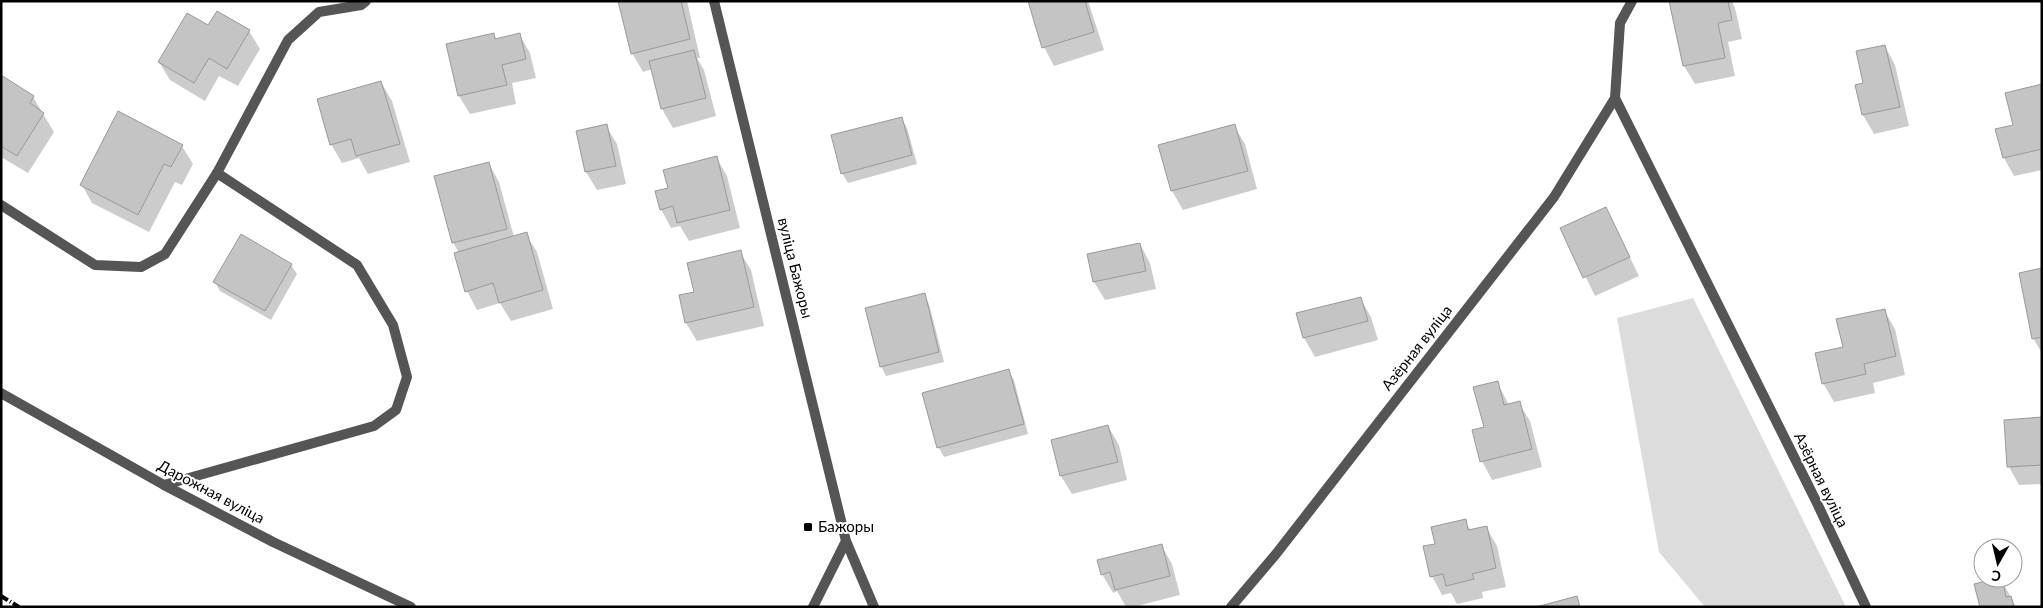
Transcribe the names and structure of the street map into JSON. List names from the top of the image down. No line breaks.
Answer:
{"streets":{"street":["вуліца Бажоры","Азёрная вуліца","Дарожная вуліца"]},"places":{"transit":["Бажоры"]},"north":"bottom"}
